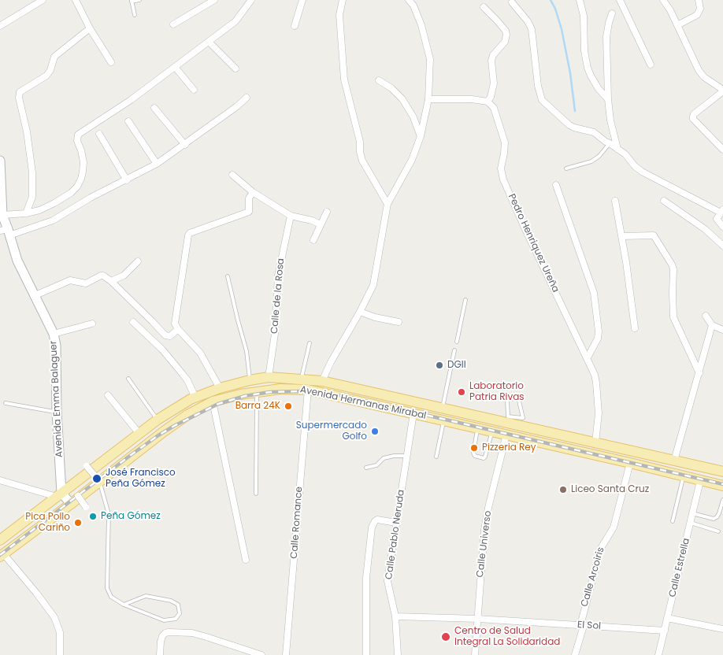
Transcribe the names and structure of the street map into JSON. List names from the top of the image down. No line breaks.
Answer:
{"streets":{"main road":["Avenida Hermanas Mirabal"],"street":["Pedro Henriquez Ureña","Calle de la Rosa","Avenida Emma Balaguer","Calle Romance","Calle Pablo Neruda","Calle Universo","Calle Estrella","Calle Arcoiris","El Sol"]},"crossings":[["Pedro Henriquez Ureña","Avenida Hermanas Mirabal"],["Calle de la Rosa","Avenida Hermanas Mirabal"],["Avenida Emma Balaguer","Avenida Hermanas Mirabal"],["Avenida Hermanas Mirabal","Calle Romance"],["Avenida Hermanas Mirabal","Calle Pablo Neruda"],["Avenida Hermanas Mirabal","Calle Universo"],["Avenida Hermanas Mirabal","Calle Estrella"],["Avenida Hermanas Mirabal","Calle Arcoiris"],["Calle Pablo Neruda","El Sol"],["Calle Universo","El Sol"],["Calle Estrella","El Sol"],["Calle Arcoiris","El Sol"]],"places":["DGII","Laboratorio Patria Rivas","Barra 24K","Supermercado Golfo","Pizzeria Rey","José Francisco Peña Gómez","Liceo Santa Cruz","Peña Gómez","Pica Pollo Cariño","Centro de Salud Integral La Solidaridad"]}
